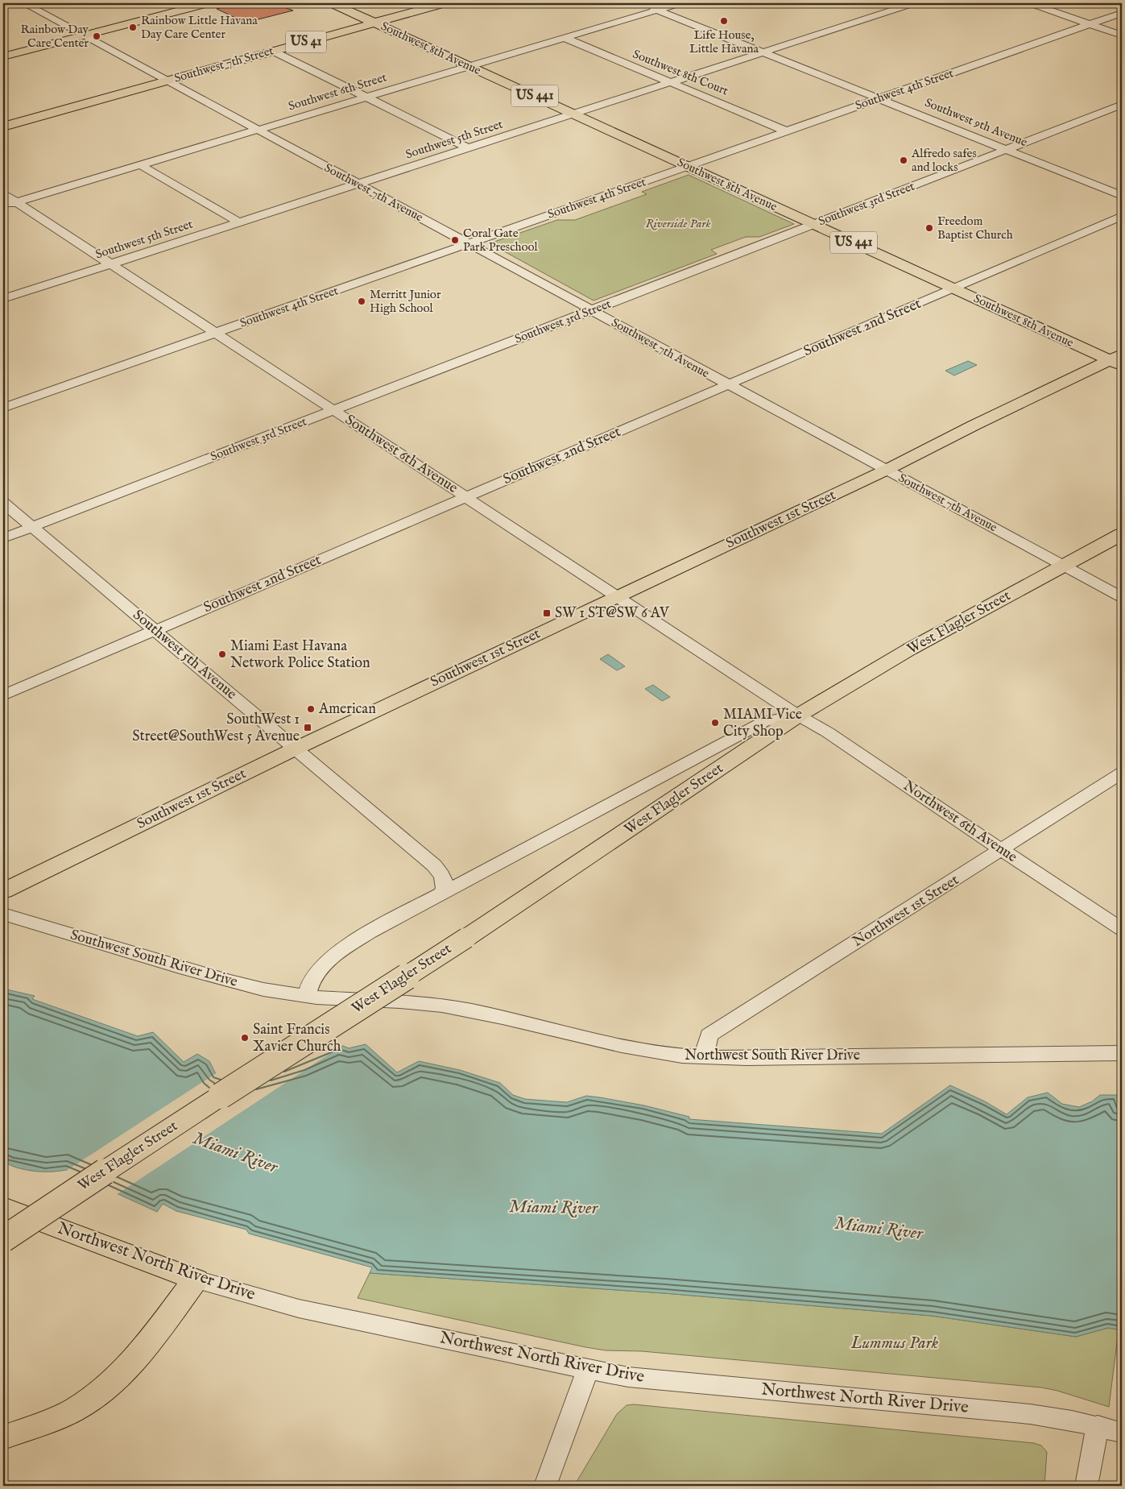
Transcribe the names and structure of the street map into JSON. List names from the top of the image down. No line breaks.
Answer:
{"streets":{"main road":["US 41","Southwest 8th Avenue","Southwest 7th Street","US 441","Southwest 1st Street","West Flagler Street","Northwest North River Drive"],"street":["Southwest 8th Court","Southwest 4th Street","Southwest 6th Street","Southwest 9th Avenue","Southwest 5th Street","Southwest 7th Avenue","Southwest 3rd Street","Southwest 2nd Street","Southwest 6th Avenue","Southwest 5th Avenue","Northwest 6th Avenue","Northwest 1st Street","Southwest South River Drive","Northwest South River Drive"]},"crossings":[["Southwest 8th Avenue","Southwest 7th Street"],["Southwest 8th Avenue","Southwest 4th Street"],["Southwest 8th Avenue","Southwest 6th Street"],["Southwest 8th Avenue","Southwest 5th Street"],["Southwest 8th Avenue","Southwest 3rd Street"],["Southwest 8th Avenue","Southwest 2nd Street"],["Southwest 8th Avenue","Southwest 1st Street"],["Southwest 7th Street","Southwest 7th Avenue"],["Southwest 8th Court","Southwest 4th Street"],["Southwest 8th Court","Southwest 6th Street"],["Southwest 8th Court","Southwest 5th Street"],["Southwest 4th Street","Southwest 9th Avenue"],["Southwest 4th Street","Southwest 7th Avenue"],["Southwest 4th Street","Southwest 6th Avenue"],["Southwest 6th Street","Southwest 9th Avenue"],["Southwest 6th Street","Southwest 7th Avenue"],["Southwest 6th Street","Southwest 6th Avenue"],["Southwest 9th Avenue","Southwest 5th Street"],["Southwest 9th Avenue","Southwest 3rd Street"],["Southwest 5th Street","Southwest 7th Avenue"],["Southwest 5th Street","Southwest 6th Avenue"],["Southwest 7th Avenue","Southwest 3rd Street"],["Southwest 7th Avenue","Southwest 2nd Street"],["Southwest 7th Avenue","Southwest 1st Street"],["Southwest 7th Avenue","West Flagler Street"],["Southwest 3rd Street","Southwest 6th Avenue"],["Southwest 3rd Street","Southwest 5th Avenue"],["Southwest 2nd Street","Southwest 6th Avenue"],["Southwest 2nd Street","Southwest 5th Avenue"],["Southwest 6th Avenue","Southwest 1st Street"],["Southwest 6th Avenue","West Flagler Street"],["Southwest 6th Avenue","Northwest 6th Avenue"],["Southwest 1st Street","Southwest 5th Avenue"],["West Flagler Street","Southwest 5th Avenue"],["West Flagler Street","Northwest 6th Avenue"],["West Flagler Street","Southwest South River Drive"],["West Flagler Street","Northwest South River Drive"],["Northwest 6th Avenue","Northwest 1st Street"],["Northwest 1st Street","Northwest South River Drive"],["Southwest South River Drive","Northwest South River Drive"]],"water":["Miami River"],"parks":["Riverside Park","Lummus Park"],"places":{"other":["Life House, Little Havana","Rainbow Little Havana Day Care Center","Rainbow Day Care Center","Alfredo safes and locks","Freedom Baptist Church","Coral Gate Park Preschool","Merritt Junior High School","Miami East Havana Network Police Station","American","MIAMI Vice City Shop","Saint Francis Xavier Church"],"transit":["SW 1 ST@SW 6 AV","SouthWest 1 Street@SouthWest 5 Avenue"]}}
